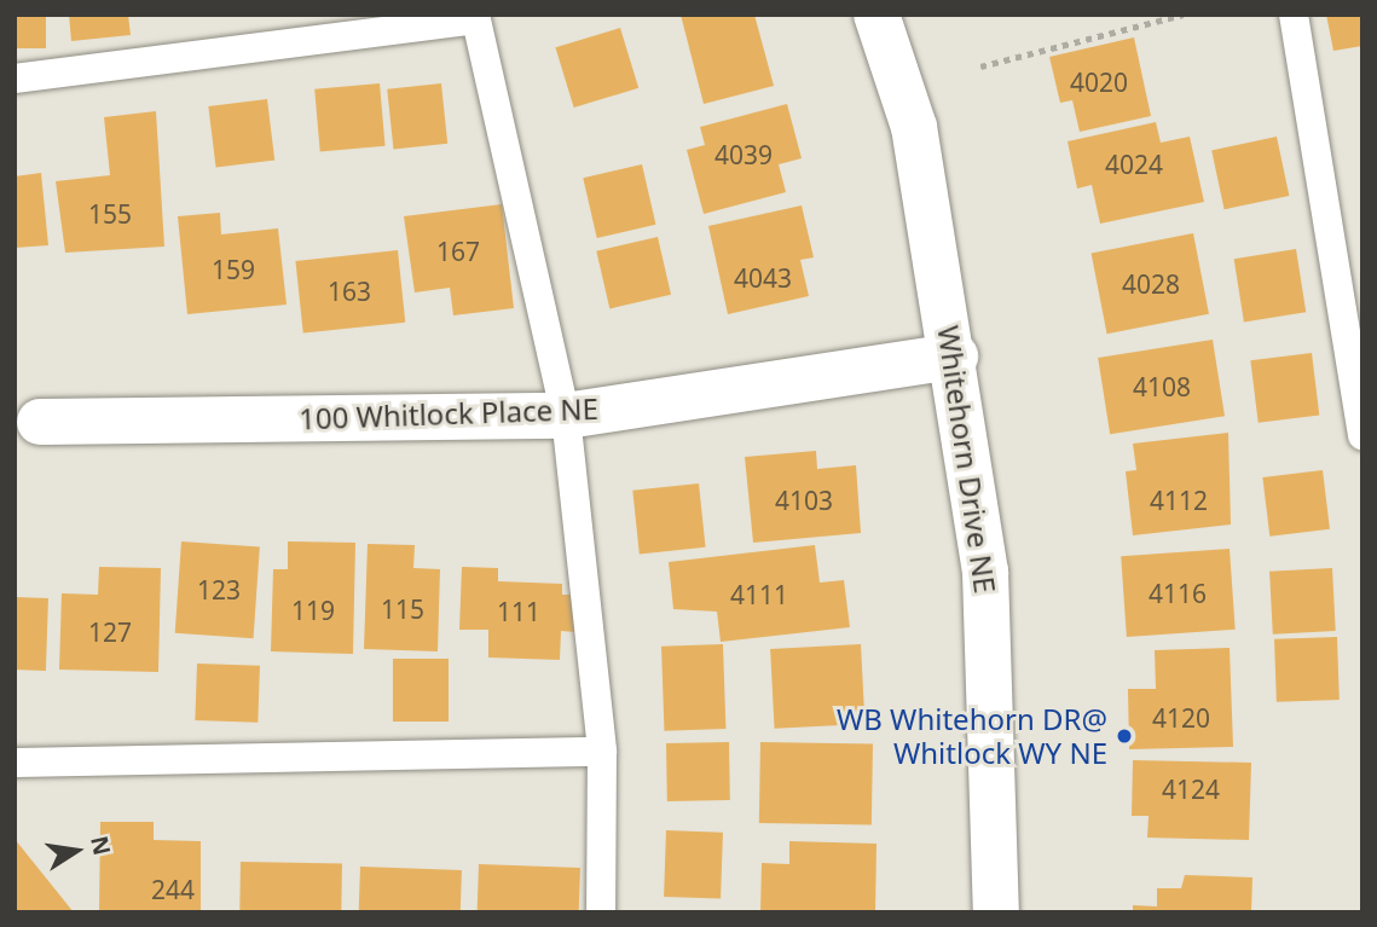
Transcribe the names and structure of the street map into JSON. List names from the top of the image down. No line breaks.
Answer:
{"streets":{"street":["100 Whitlock Place NE","Whitehorn Drive NE"]},"crossings":[["100 Whitlock Place NE","Whitehorn Drive NE"]],"places":["WB Whitehorn DR@ Whitlock WY NE"],"house_numbers":["4020","4039","4024","155","167","159","4043","4028","163","4108","4103","4112","123","4116","4111","115","119","111","127","4120","4124","244"],"north":"right"}
